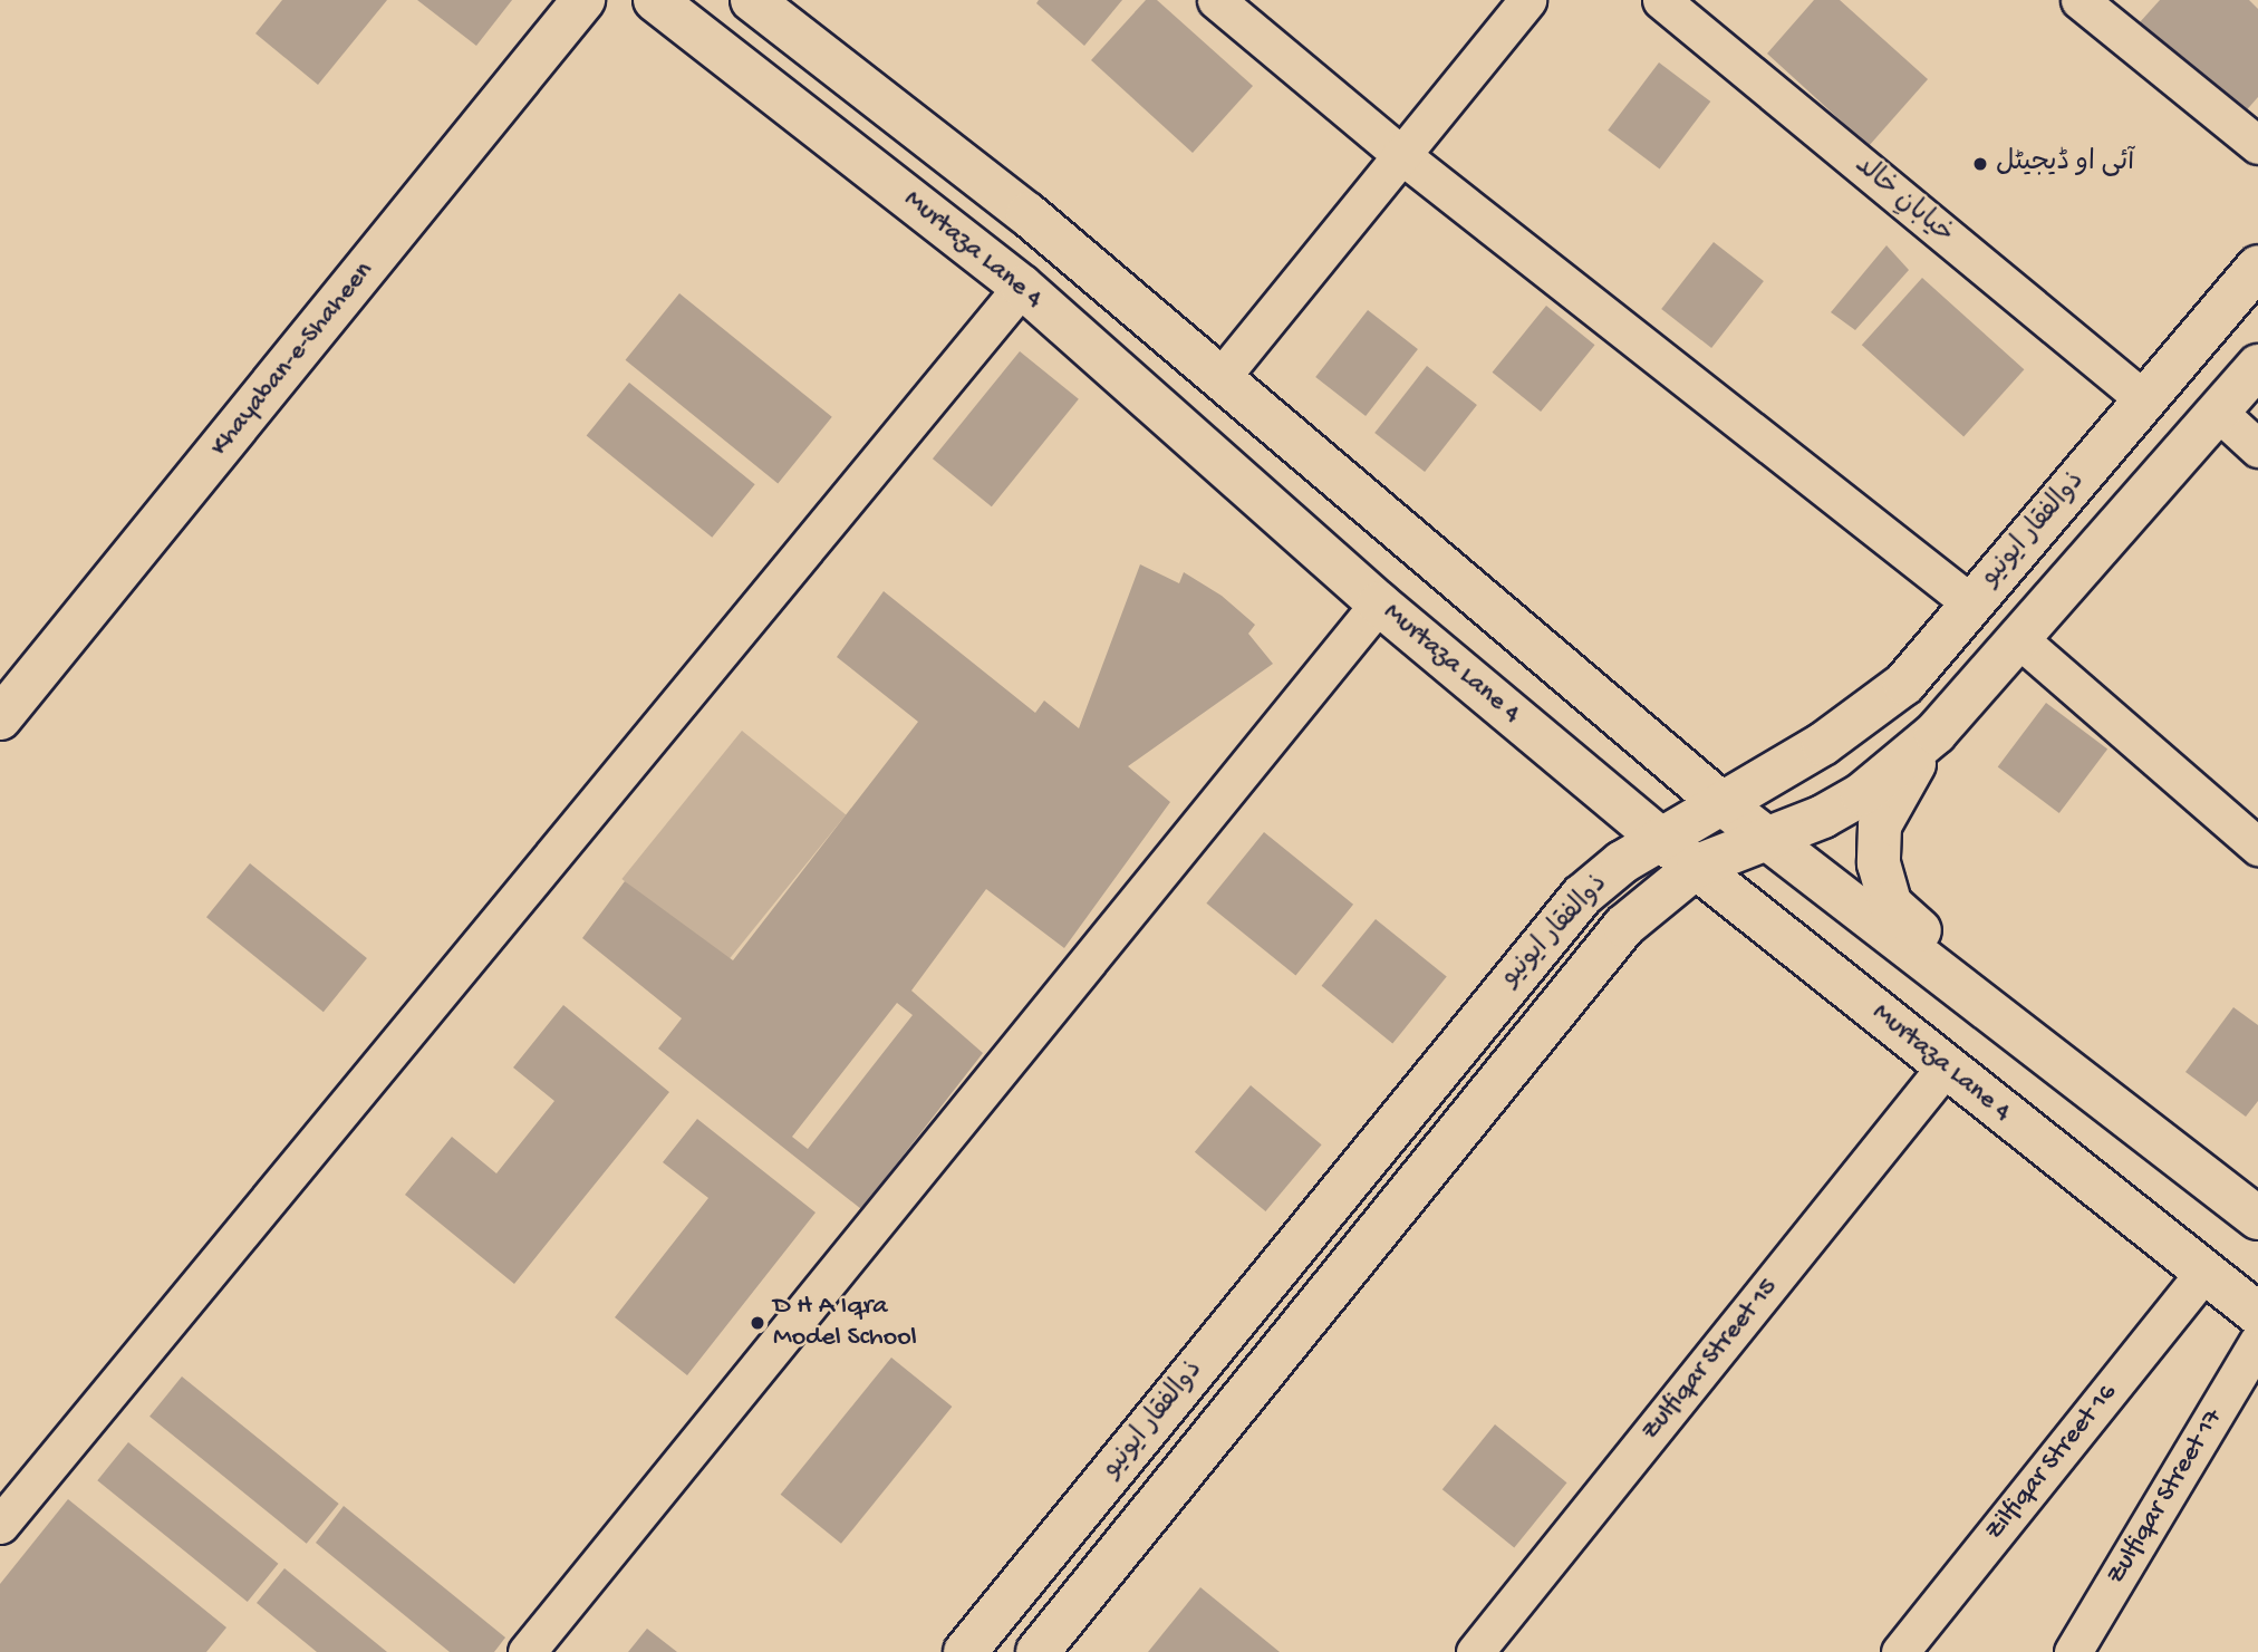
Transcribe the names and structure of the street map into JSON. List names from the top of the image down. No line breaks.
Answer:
{"streets":{"street":["خیابانِ خالد","Murtaza Lane 4","Khayaban-e-Shaheen","ذوالفقار ایونیو","Zulfiqar Street 15","Zilfiqar Street 16","Zulfiqar Street 17"]},"crossings":[["خیابانِ خالد","ذوالفقار ایونیو"],["Murtaza Lane 4","ذوالفقار ایونیو"],["Murtaza Lane 4","Zulfiqar Street 15"],["Murtaza Lane 4","Zilfiqar Street 16"]],"places":["آئی او ڈیجیٹل","D H A Iqra Model School"]}
